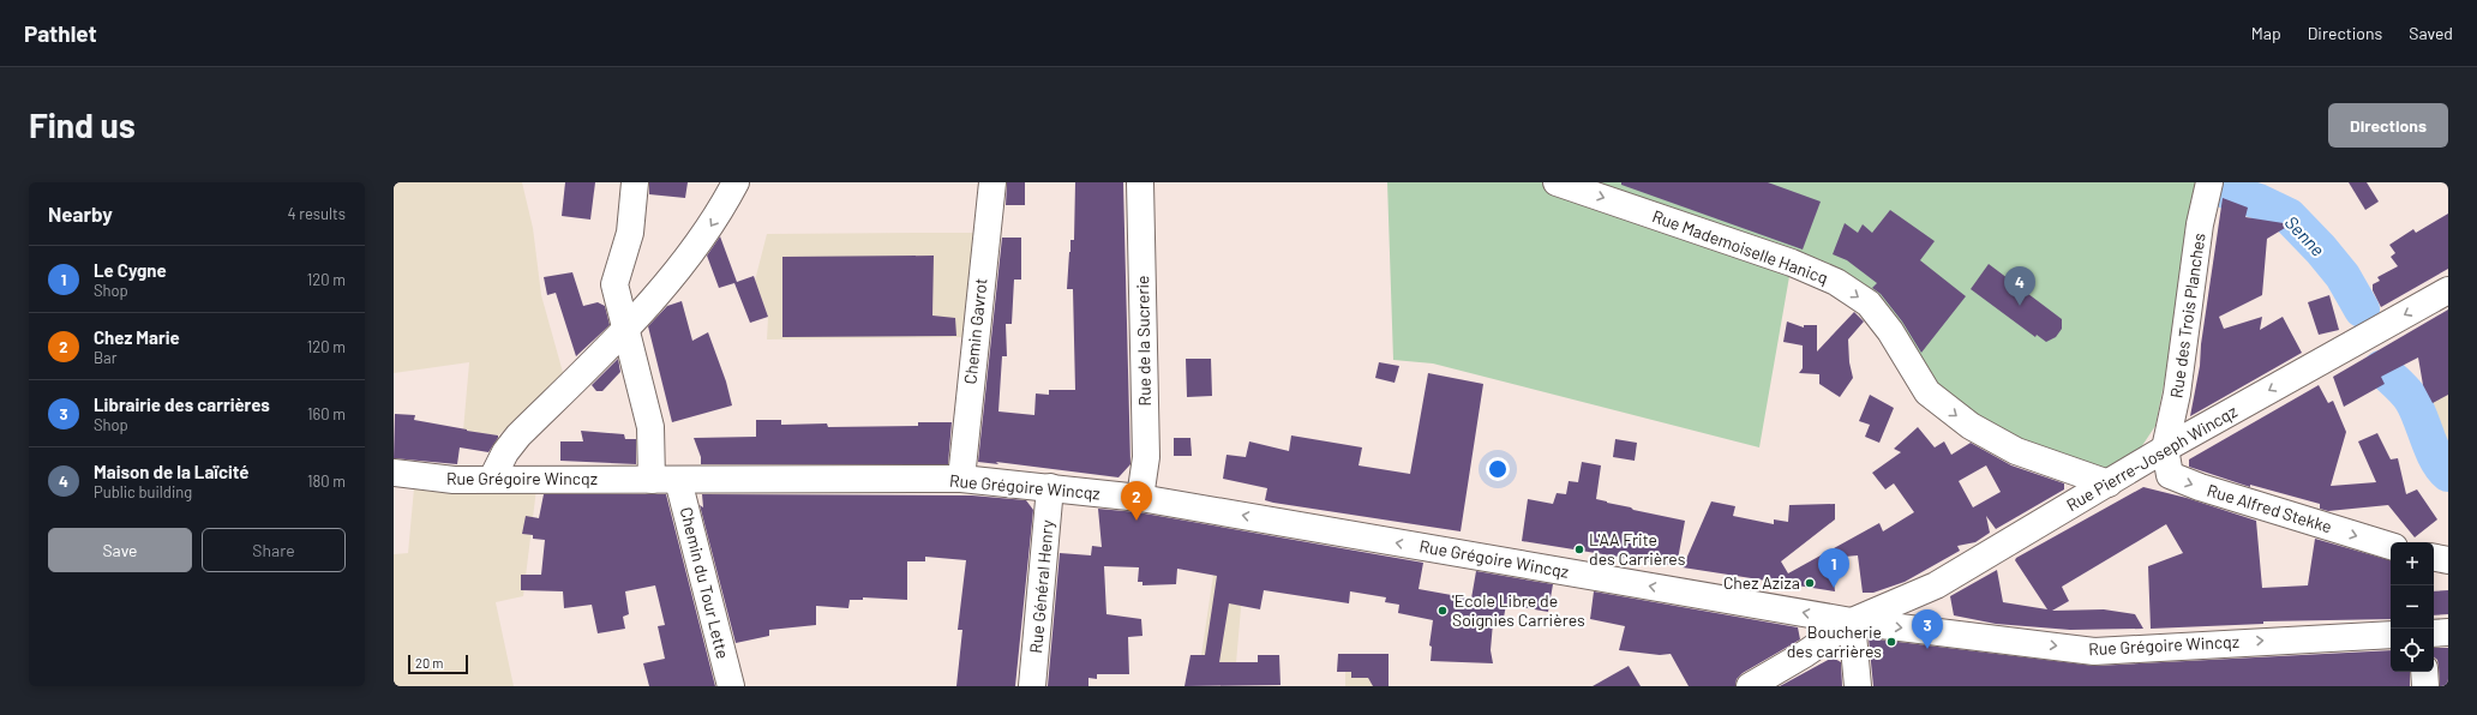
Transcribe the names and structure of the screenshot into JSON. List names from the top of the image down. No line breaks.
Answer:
{"streets":{"street":["Rue Mademoiselle Hanicq","Rue des Trois Planches","Chemin Gavrot","Rue de la Sucrerie","Rue Pierre-Joseph Wincqz","Rue Grégoire Wincqz","Rue Alfred Stekke","Chemin du Tour Lette","Rue Général Henry"]},"crossings":[["Rue Mademoiselle Hanicq","Rue Pierre-Joseph Wincqz"],["Rue des Trois Planches","Rue Pierre-Joseph Wincqz"],["Rue des Trois Planches","Rue Alfred Stekke"],["Chemin Gavrot","Rue Grégoire Wincqz"],["Rue de la Sucrerie","Rue Grégoire Wincqz"],["Rue Pierre-Joseph Wincqz","Rue Grégoire Wincqz"],["Rue Pierre-Joseph Wincqz","Rue Alfred Stekke"],["Rue Grégoire Wincqz","Chemin du Tour Lette"],["Rue Grégoire Wincqz","Rue Général Henry"]],"one_way":["Rue Mademoiselle Hanicq","Rue Pierre-Joseph Wincqz","Rue Alfred Stekke"],"water":["Senne"],"places":["L'AA Frite des Carrières","Chez Aziza","'Ecole Libre de Soignies Carrières","Boucherie des carrières"],"scale_bar":"20 m","page":{"header":"Pathlet","nav":["Map","Directions","Saved"],"buttons":["Directions",["Save","Share"]],"title":"Find us","heading":["Nearby","4 results"],"list":[{"mark":"1","name":"Le Cygne","note":"Shop","value":"120 m"},{"mark":"2","name":"Chez Marie","note":"Bar","value":"120 m"},{"mark":"3","name":"Librairie des carrières","note":"Shop","value":"160 m"},{"mark":"4","name":"Maison de la Laïcité","note":"Public building","value":"180 m"}],"pins":["4","2","1","3"],"map_buttons":["+","−"],"scale":"20 m"}}
